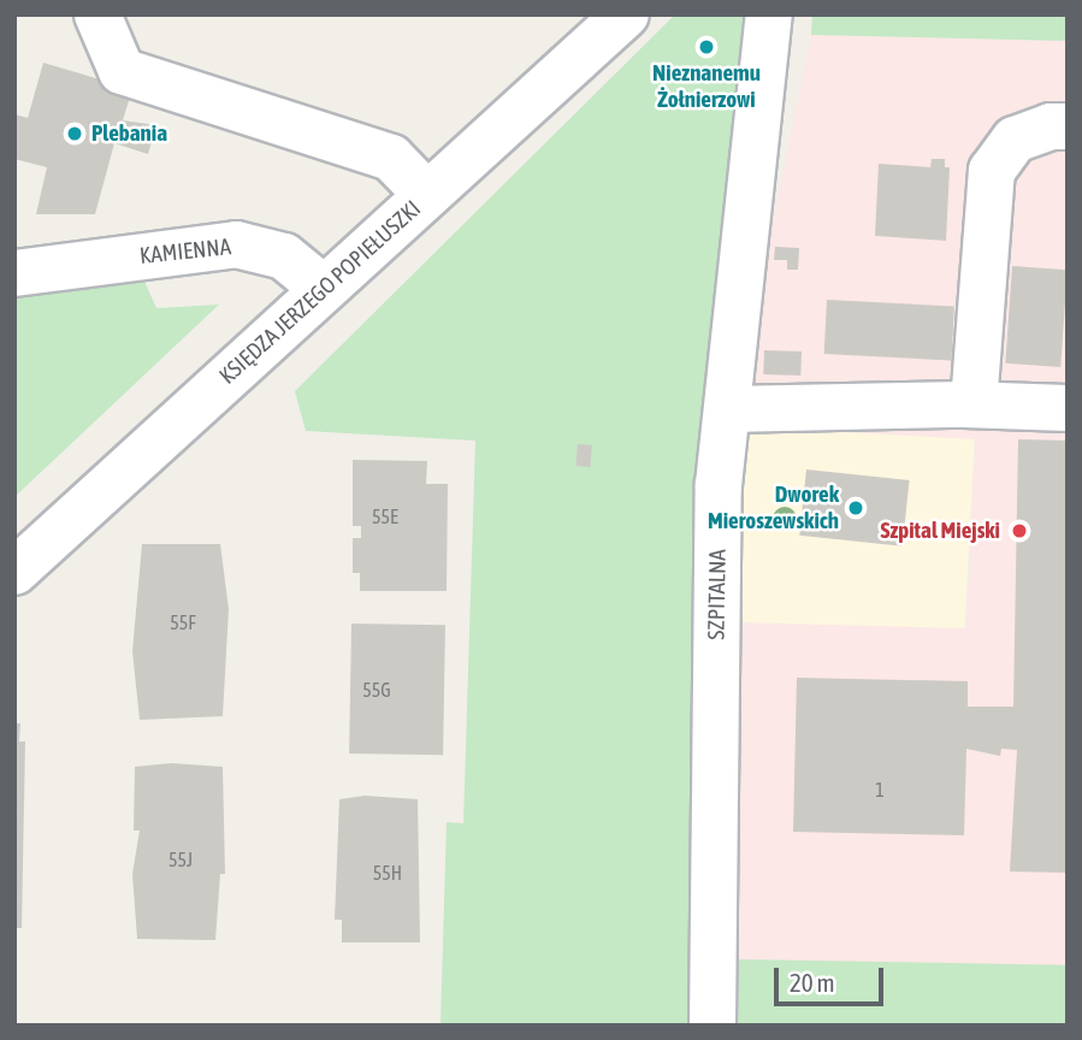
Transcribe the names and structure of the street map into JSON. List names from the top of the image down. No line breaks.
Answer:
{"streets":{"street":["KAMIENNA","KSIĘDZA JERZEGO POPIEŁUSZKI","SZPITALNA"]},"crossings":[["KAMIENNA","KSIĘDZA JERZEGO POPIEŁUSZKI"]],"places":["Nieznanemu Żołnierzowi","Plebania","Dworek Mieroszewskich","Szpital Miejski"],"house_numbers":["55E","55F","55G","1","55J","55H"],"scale_bar":"20 m"}
